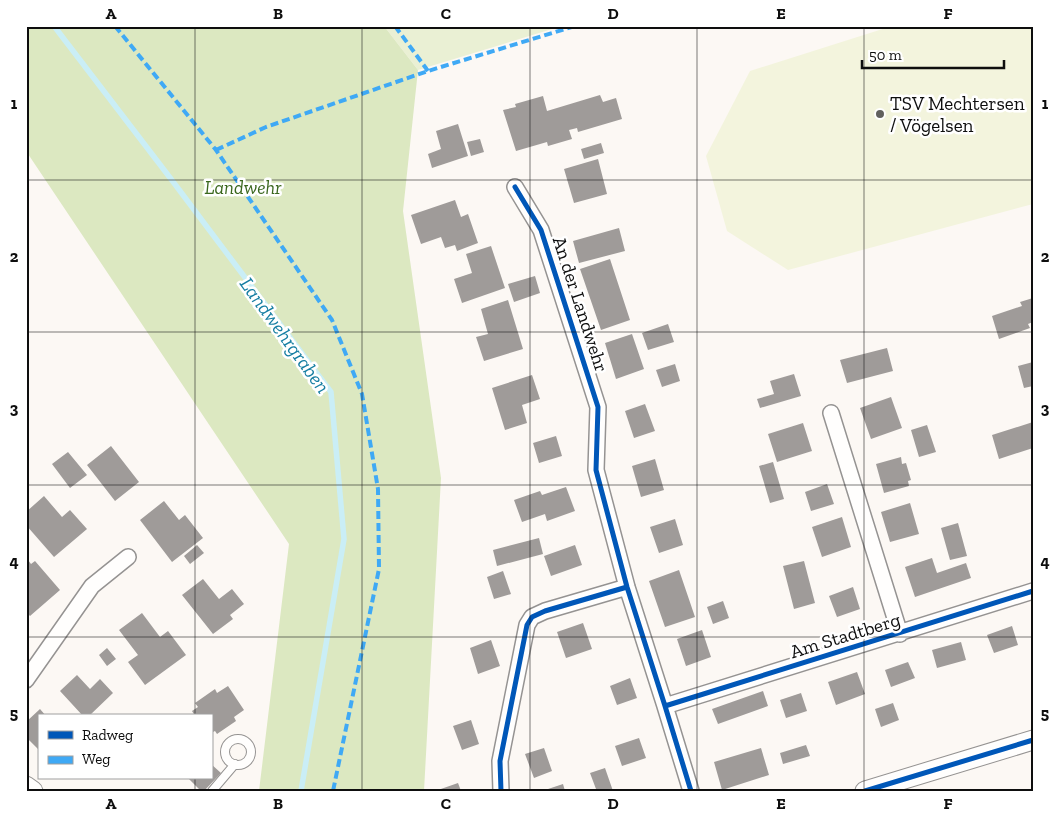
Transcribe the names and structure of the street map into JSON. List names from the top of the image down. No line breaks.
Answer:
{"streets":{"street":["An der Landwehr","Am Stadtberg"]},"water":["Landwehrgraben"],"parks":["Landwehr"],"places":["TSV Mechtersen / Vögelsen"],"legend":["Radweg","Weg"],"scale_bar":"50 m","grid":{"columns":["A","B","C","D","E","F"],"rows":["1","2","3","4","5"]}}
